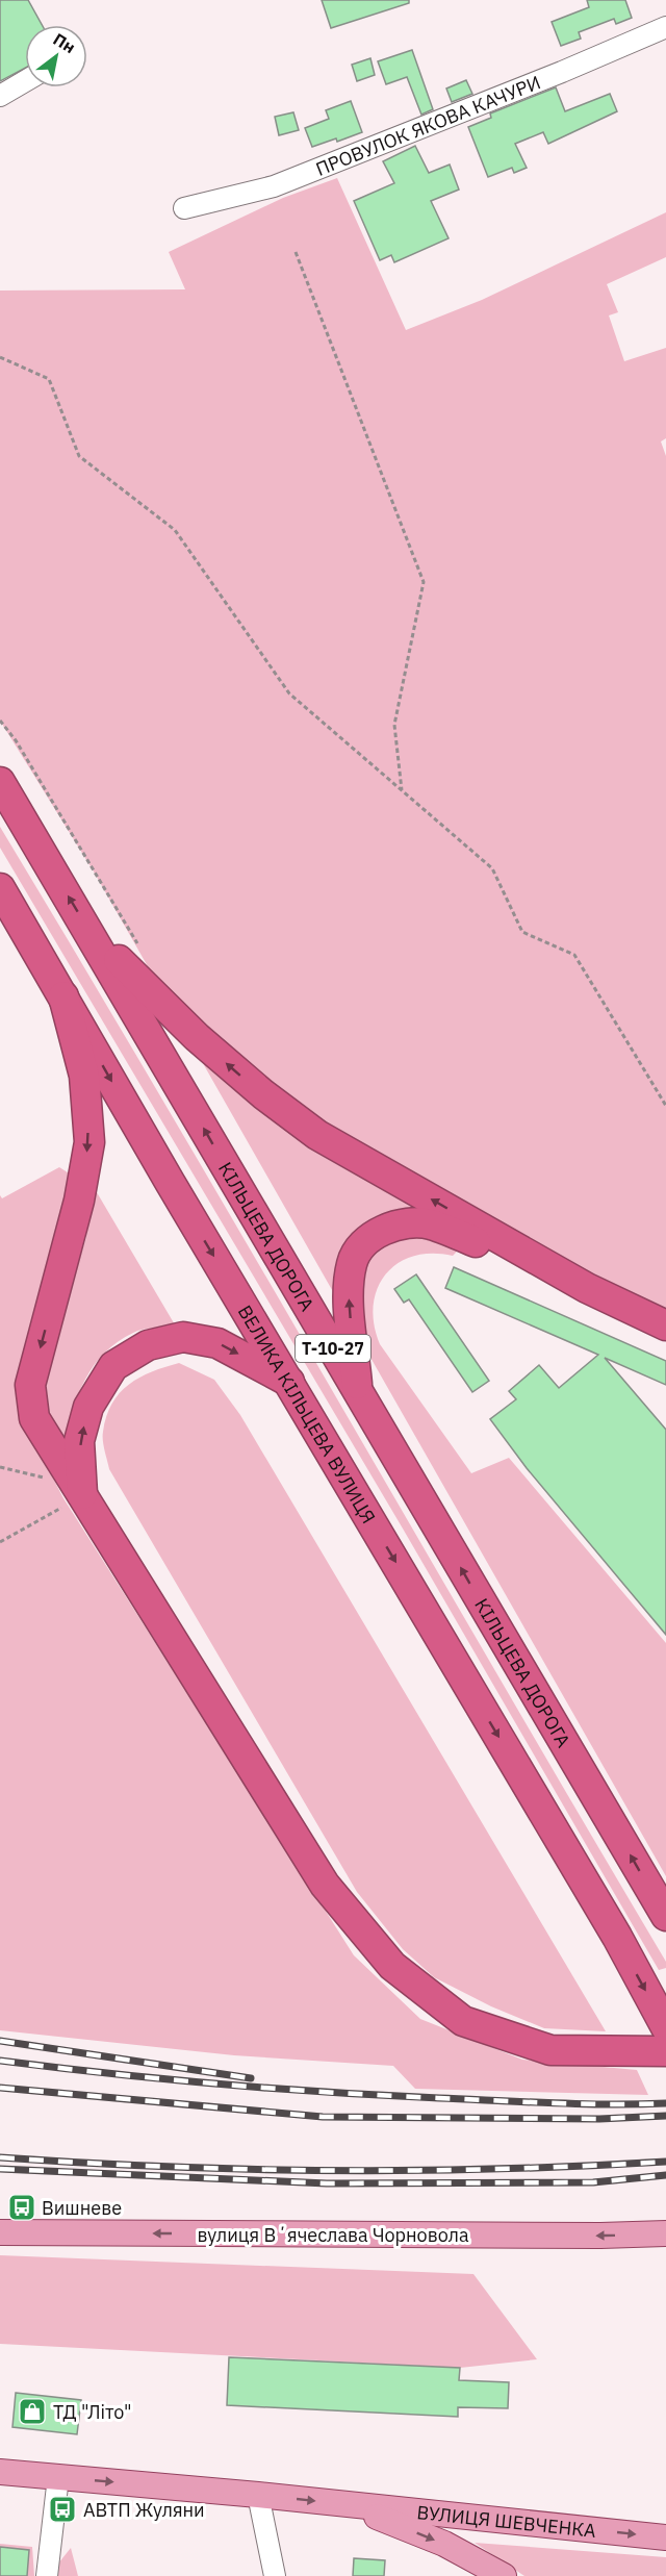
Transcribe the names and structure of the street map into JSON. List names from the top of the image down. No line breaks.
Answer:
{"streets":{"highway":["КІЛЬЦЕВА ДОРОГА","Т-10-27","ВЕЛИКА КІЛЬЦЕВА ВУЛИЦЯ"],"main road":["вулиця Вʼячеслава Чорновола","ВУЛИЦЯ ШЕВЧЕНКА"],"street":["ПРОВУЛОК ЯКОВА КАЧУРИ"]},"one_way":["вулиця Вʼячеслава Чорновола"],"places":{"bus stop":["Вишневе","АВТП Жуляни"],"shop":["ТД \"Літо\""]},"north":"top right"}
